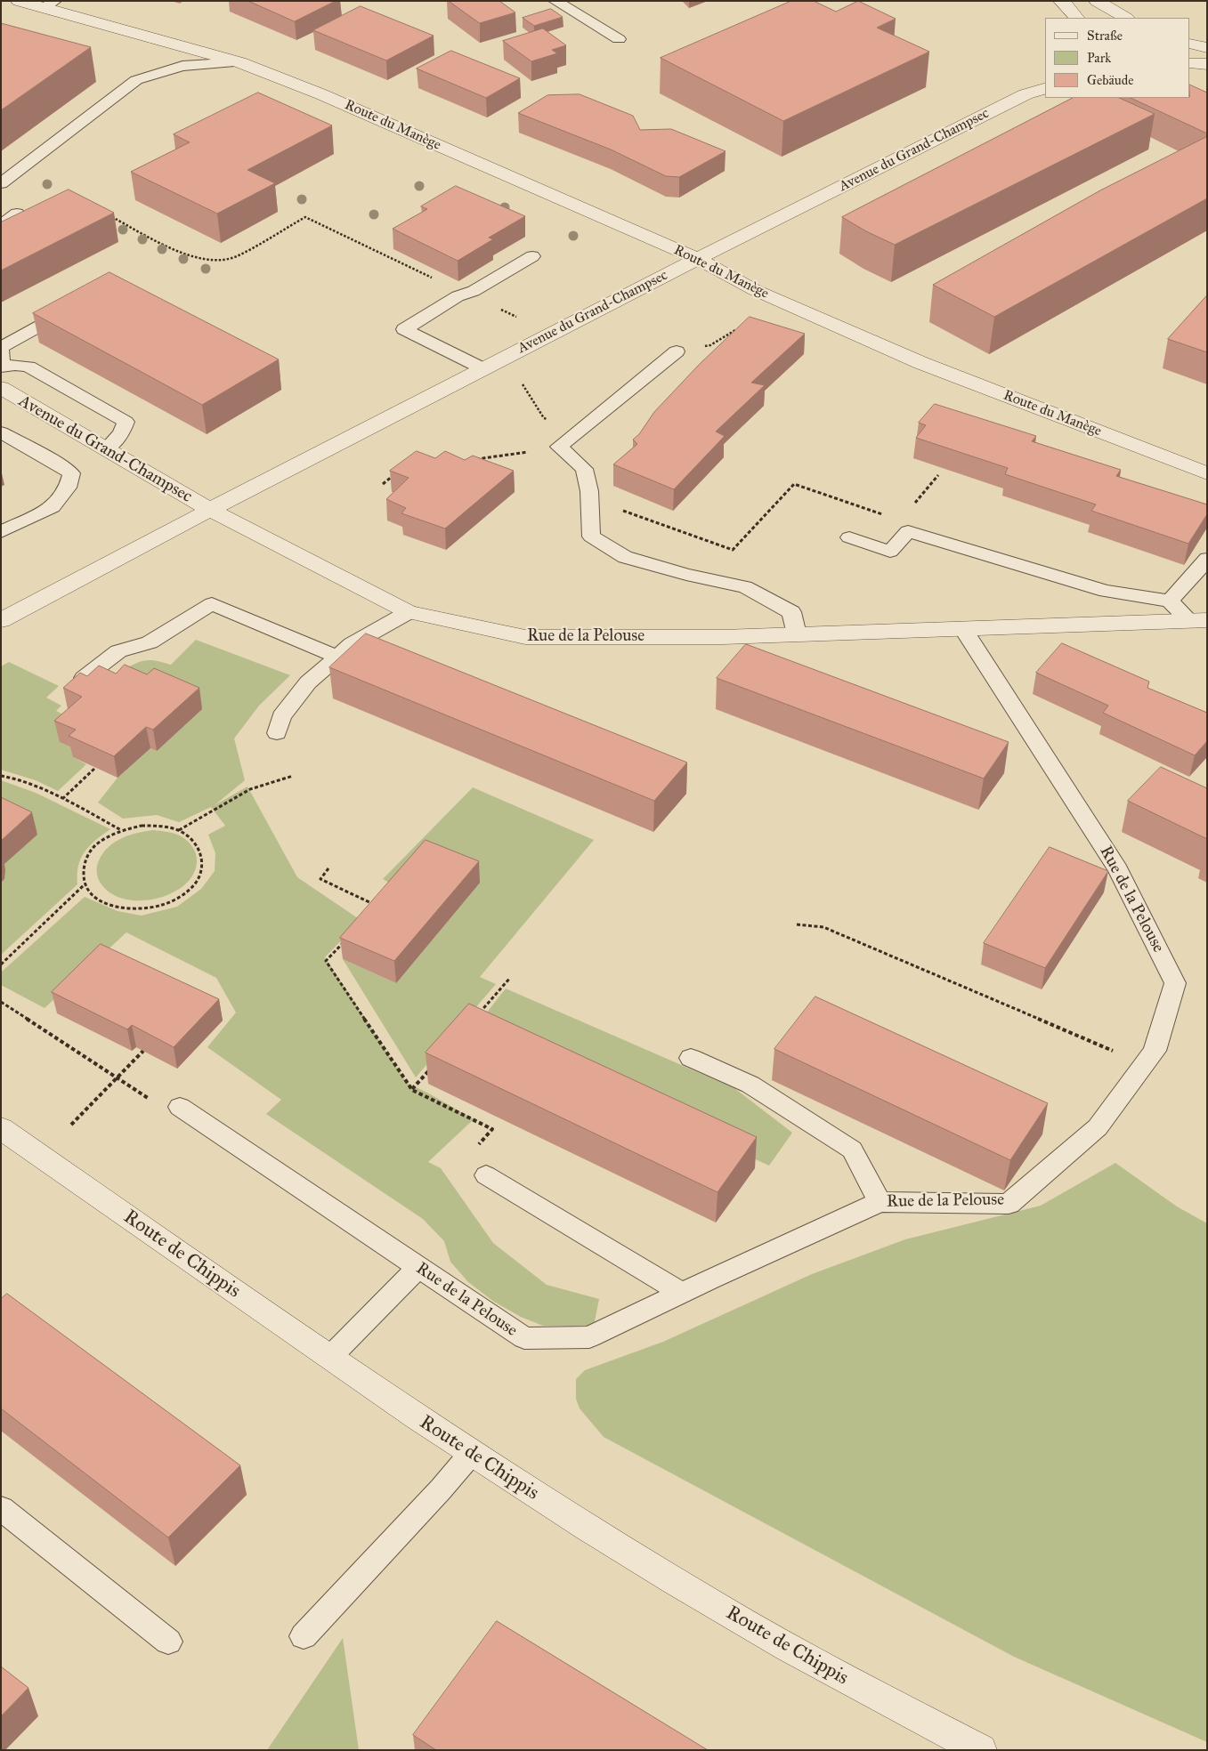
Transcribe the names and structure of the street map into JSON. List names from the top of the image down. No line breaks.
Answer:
{"streets":{"street":["Route du Manège","Avenue du Grand-Champsec","Rue de la Pelouse","Route de Chippis"]},"crossings":[["Route du Manège","Avenue du Grand-Champsec"],["Avenue du Grand-Champsec","Rue de la Pelouse"]],"legend":["Straße","Park","Gebäude"]}
